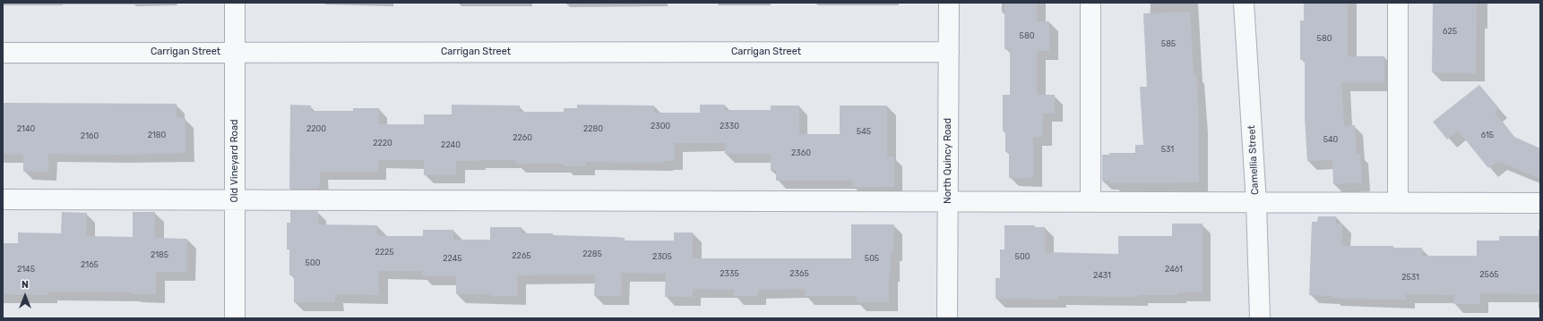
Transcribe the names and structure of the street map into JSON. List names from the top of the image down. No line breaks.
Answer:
{"streets":{"street":["Carrigan Street","Camellia Street","Old Vineyard Road","North Quincy Road"]},"crossings":[["Carrigan Street","Old Vineyard Road"],["Carrigan Street","North Quincy Road"]],"house_numbers":["625","580","580","585","2300","2330","2140","2200","2280","545","2180","615","2160","2260","540","2220","2240","531","2360","2225","2285","2185","2265","2305","500","2245","505","500","2165","2145","2461","2335","2365","2565","2431","2531"],"north":"top"}
